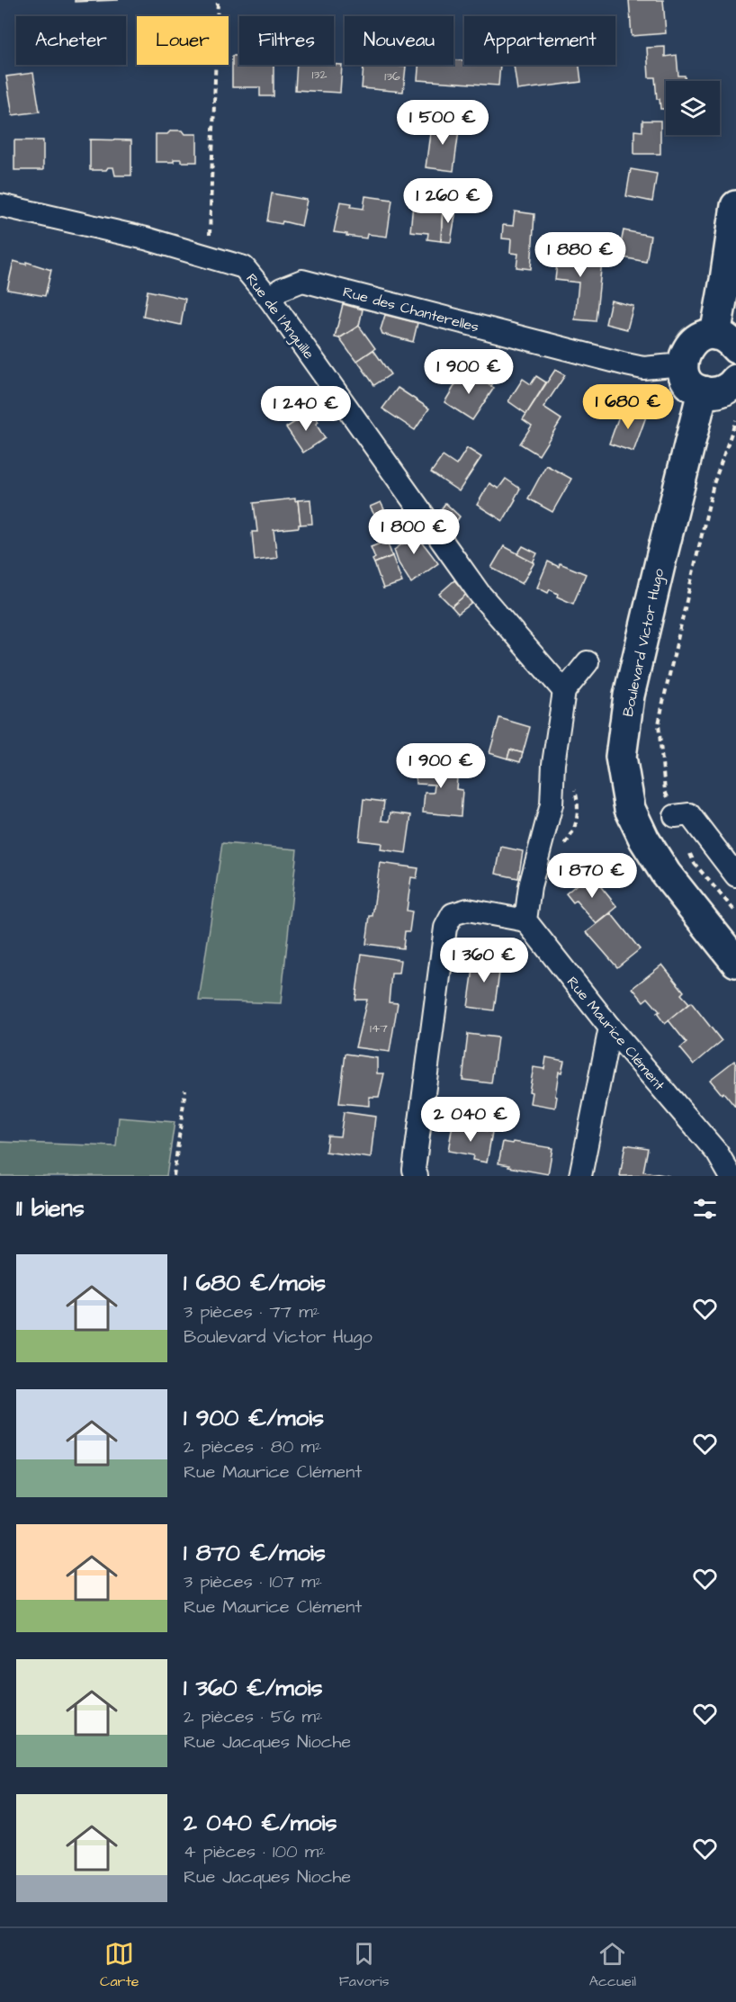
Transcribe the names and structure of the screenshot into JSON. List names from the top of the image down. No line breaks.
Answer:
{"streets":{"main road":["Boulevard Victor Hugo"],"street":["Rue des Chanterelles","Rue de l'Anguille","Rue Maurice Clément"]},"crossings":[["Rue des Chanterelles","Rue de l'Anguille"]],"house_numbers":["132","136","147"],"page":{"chip":["Acheter","Louer","Filtres","Nouveau","Appartement"],"price":["1 500 €","1 260 €","1 880 €","1 900 €","1 680 €","1 240 €","1 800 €","1 900 €","1 870 €","1 360 €","2 040 €"],"heading":"11 biens","list":[{"name":"1 680 €/mois","note":"3 pièces · 77 m² · Boulevard Victor Hugo"},{"name":"1 900 €/mois","note":"2 pièces · 80 m² · Rue Maurice Clément"},{"name":"1 870 €/mois","note":"3 pièces · 107 m² · Rue Maurice Clément"},{"name":"1 360 €/mois","note":"2 pièces · 56 m² · Rue Jacques Nioche"},{"name":"2 040 €/mois","note":"4 pièces · 100 m² · Rue Jacques Nioche"}],"tabs":["Carte","Favoris","Accueil"]}}
